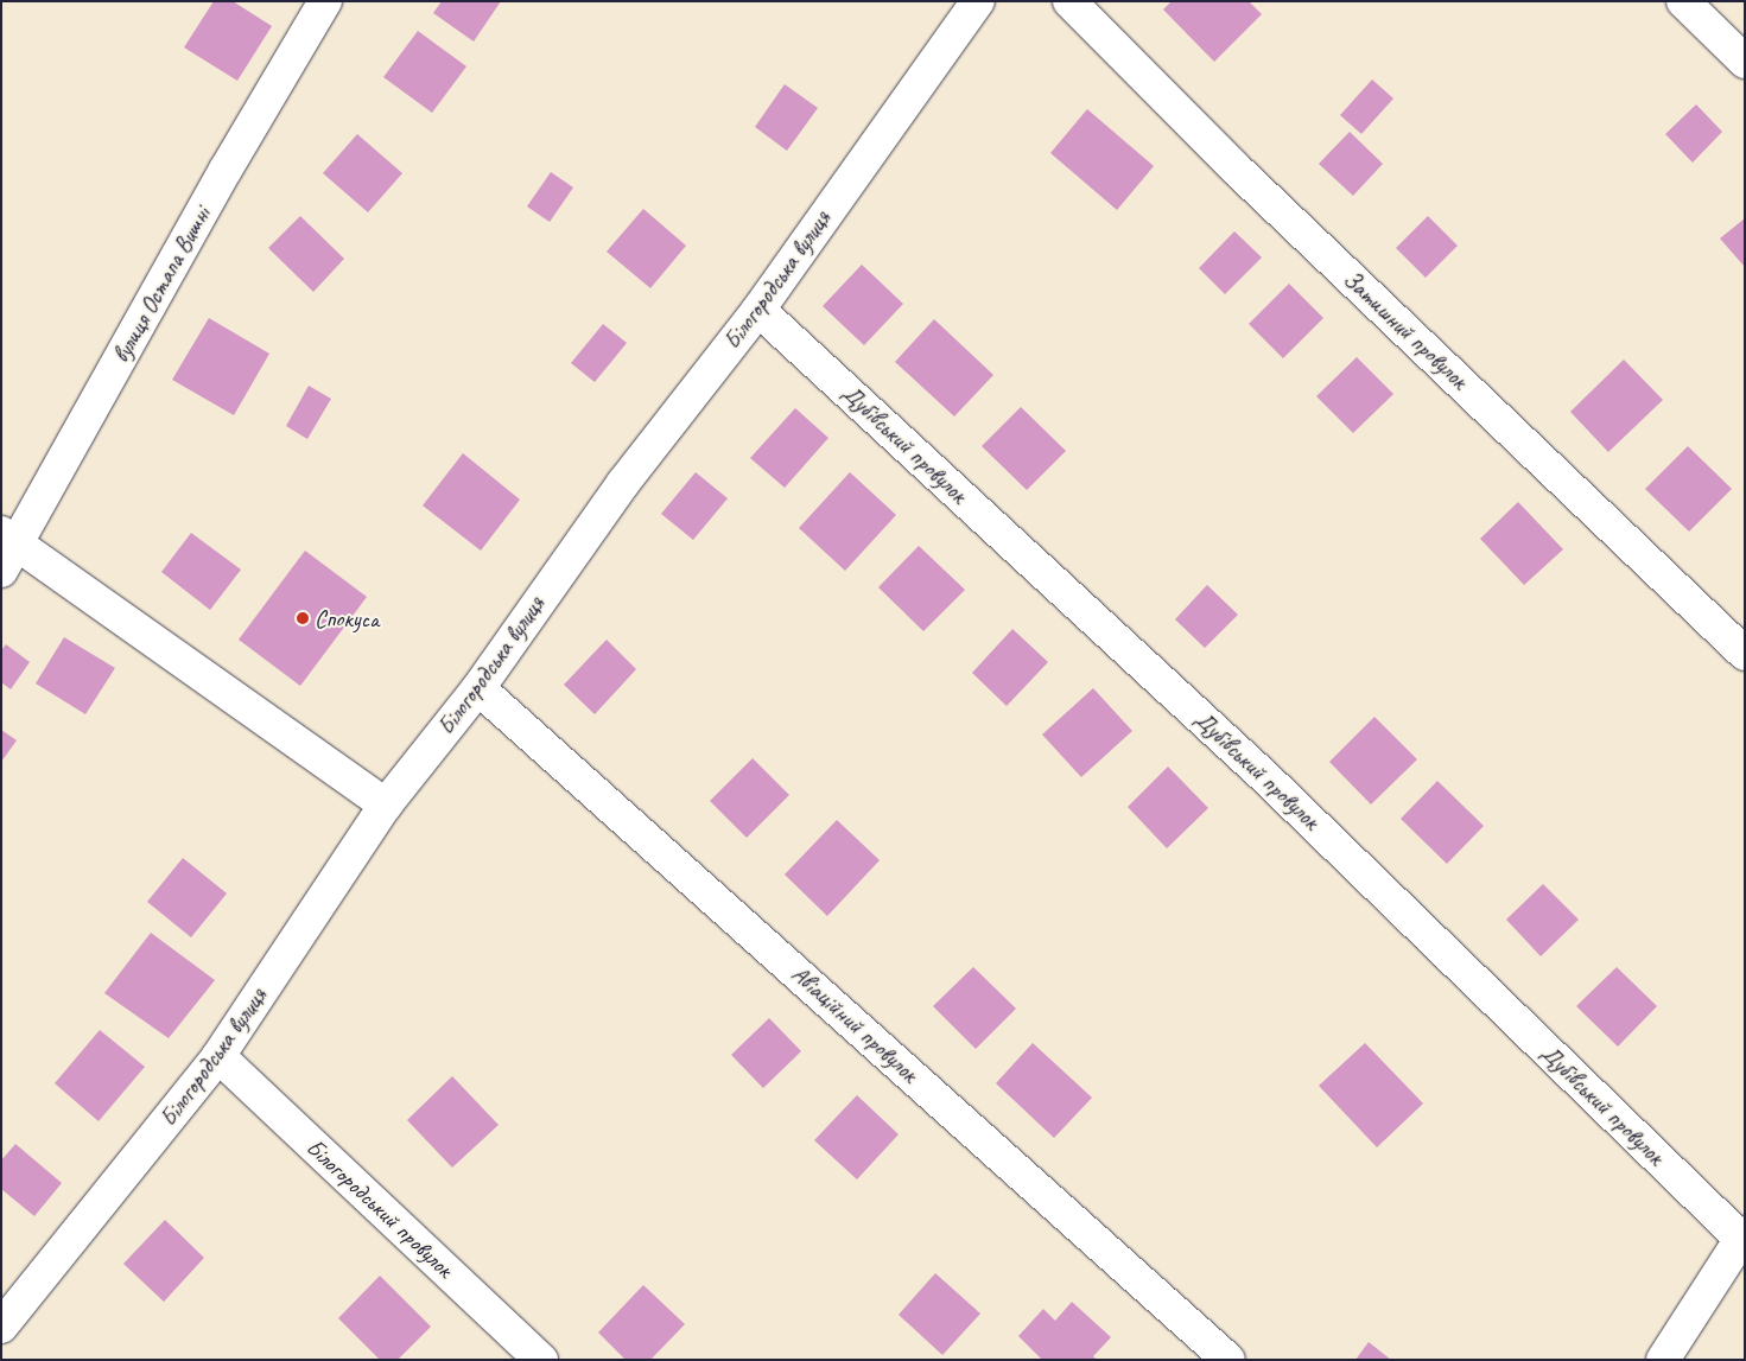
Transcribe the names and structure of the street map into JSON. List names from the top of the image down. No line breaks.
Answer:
{"streets":{"street":["Білогородська вулиця","вулиця Остапа Вишні","Затишний провулок","Дубівський провулок","Авіаційний провулок","Білогородський провулок"]},"crossings":[["Білогородська вулиця","Дубівський провулок"],["Білогородська вулиця","Авіаційний провулок"],["Білогородська вулиця","Білогородський провулок"]],"places":["Спокуса"]}
